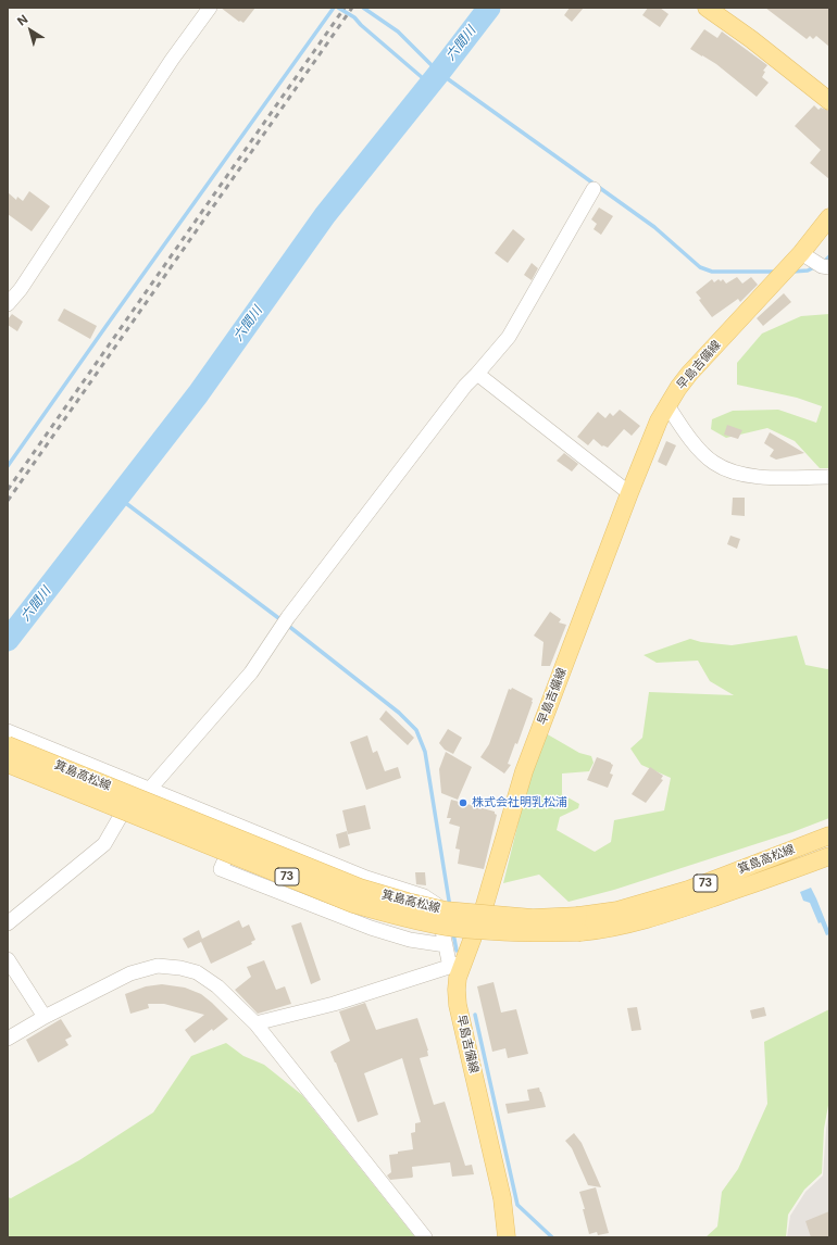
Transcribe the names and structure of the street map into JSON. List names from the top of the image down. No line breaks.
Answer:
{"streets":{"main road":["早島吉備線","箕島高松線","73"]},"water":["六間川"],"places":["株式会社明乳松浦"],"north":"top left"}
